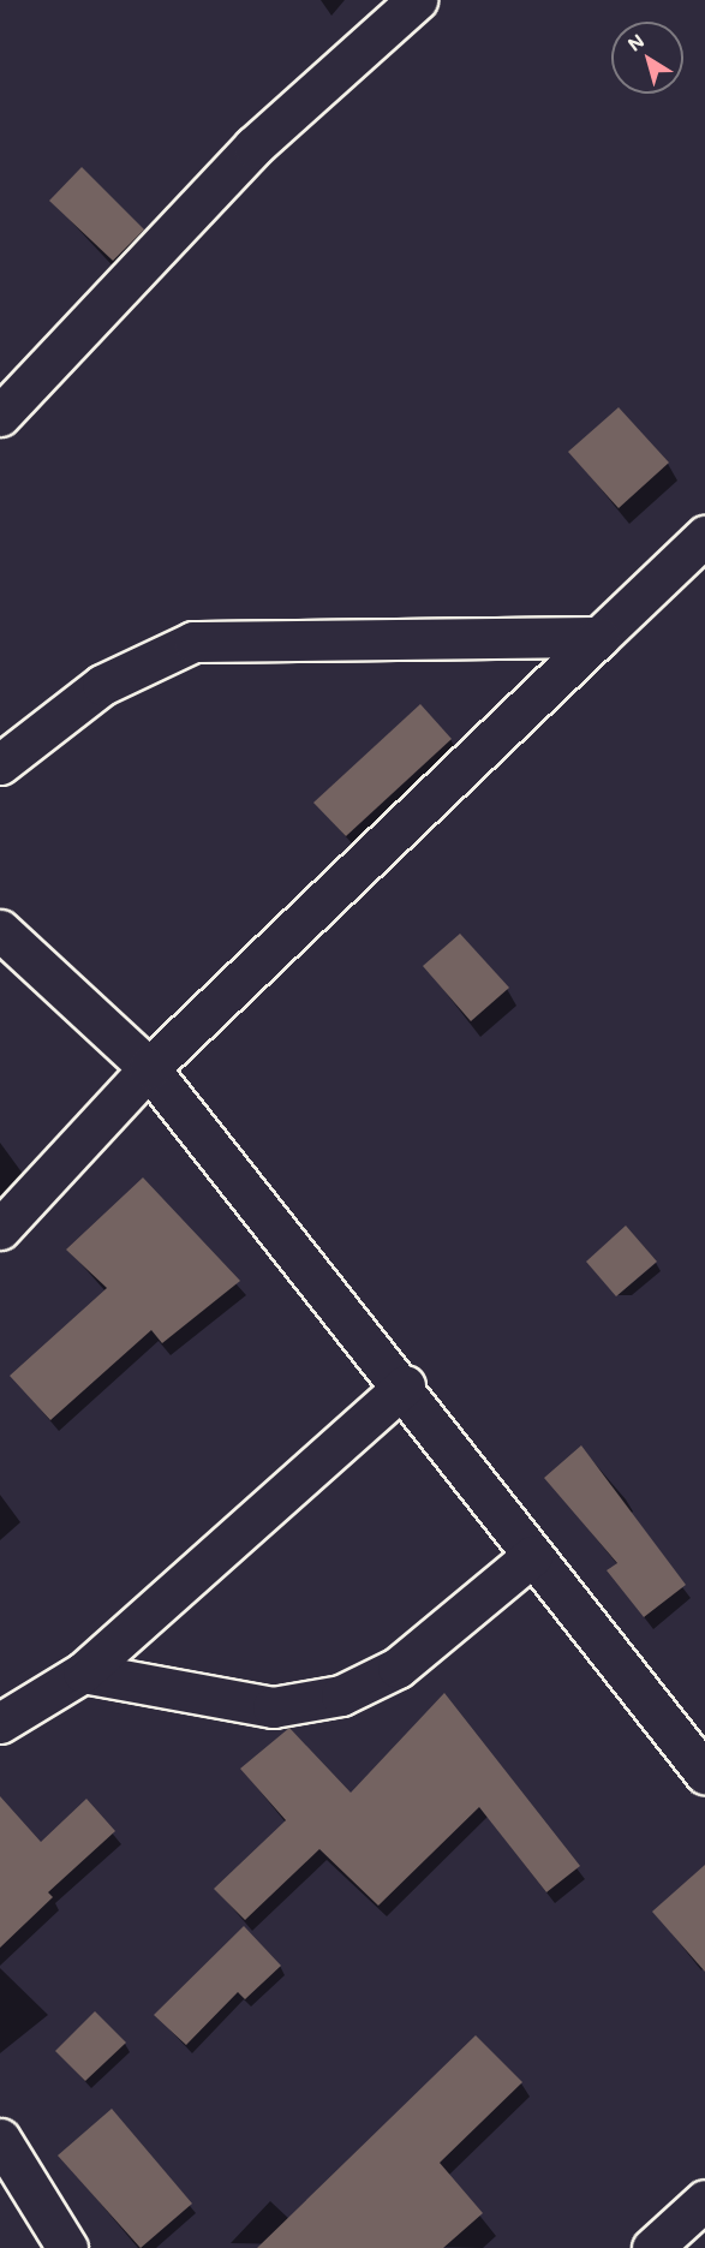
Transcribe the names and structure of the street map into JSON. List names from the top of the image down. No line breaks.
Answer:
{"north":"top left"}
